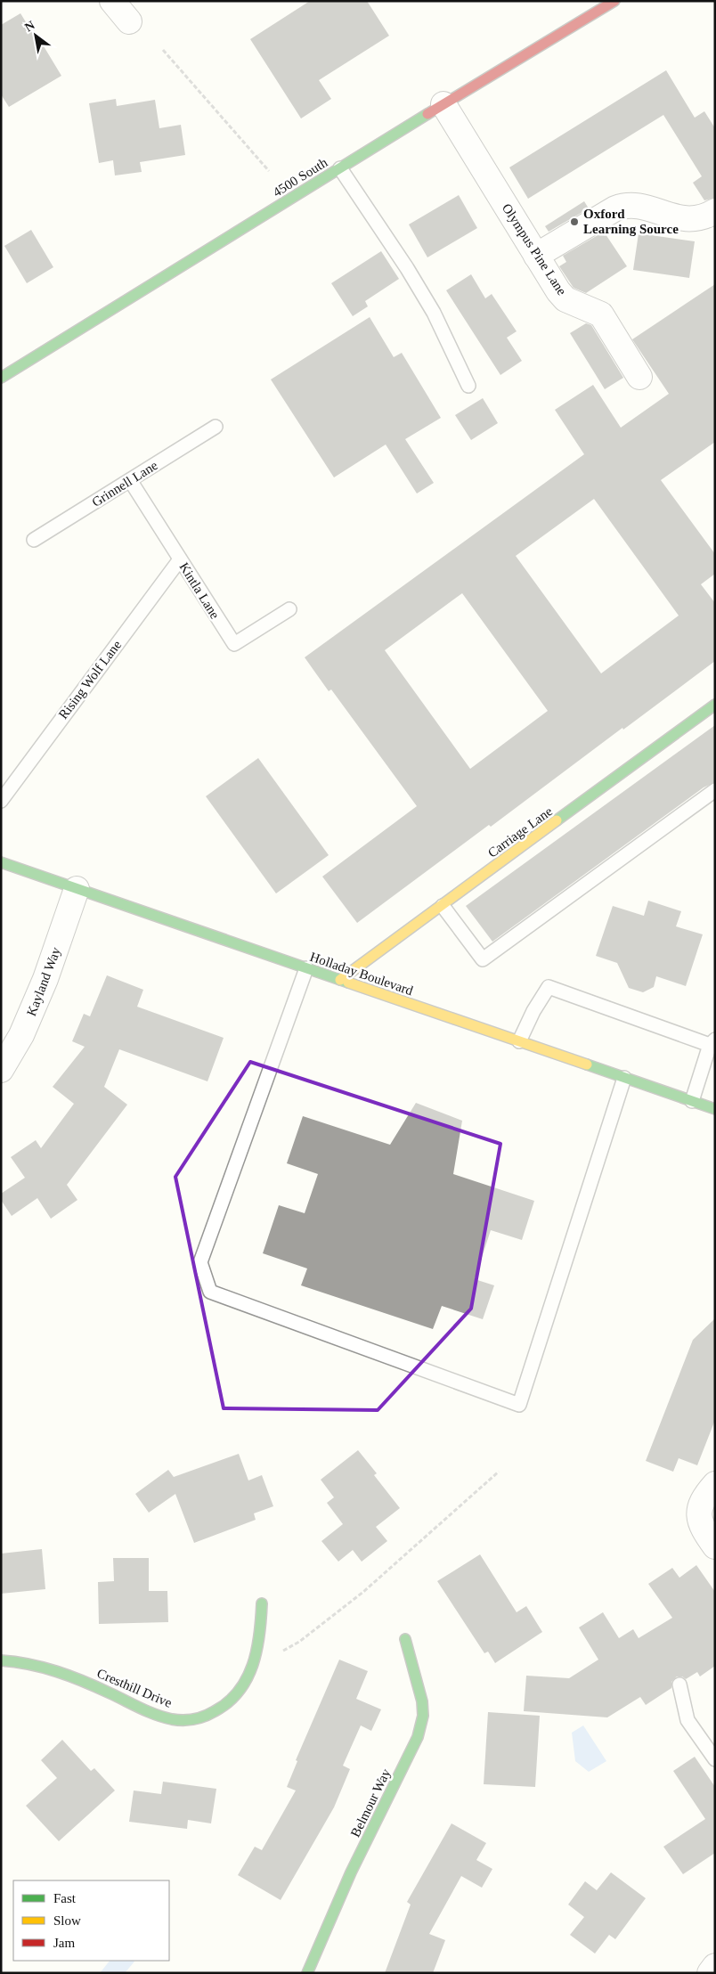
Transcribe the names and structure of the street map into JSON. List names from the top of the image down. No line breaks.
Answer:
{"streets":{"street":["4500 South","Olympus Pine Lane","Carriage Lane","Holladay Boulevard","Kayland Way","Cresthill Drive","Belmour Way"],"lane":["Grinnell Lane","Kintla Lane","Rising Wolf Lane"]},"crossings":[["4500 South","Olympus Pine Lane"],["Grinnell Lane","Kintla Lane"],["Kintla Lane","Rising Wolf Lane"],["Carriage Lane","Holladay Boulevard"],["Holladay Boulevard","Kayland Way"]],"places":["Oxford Learning Source"],"legend":["Fast","Slow","Jam"],"north":"top left"}
